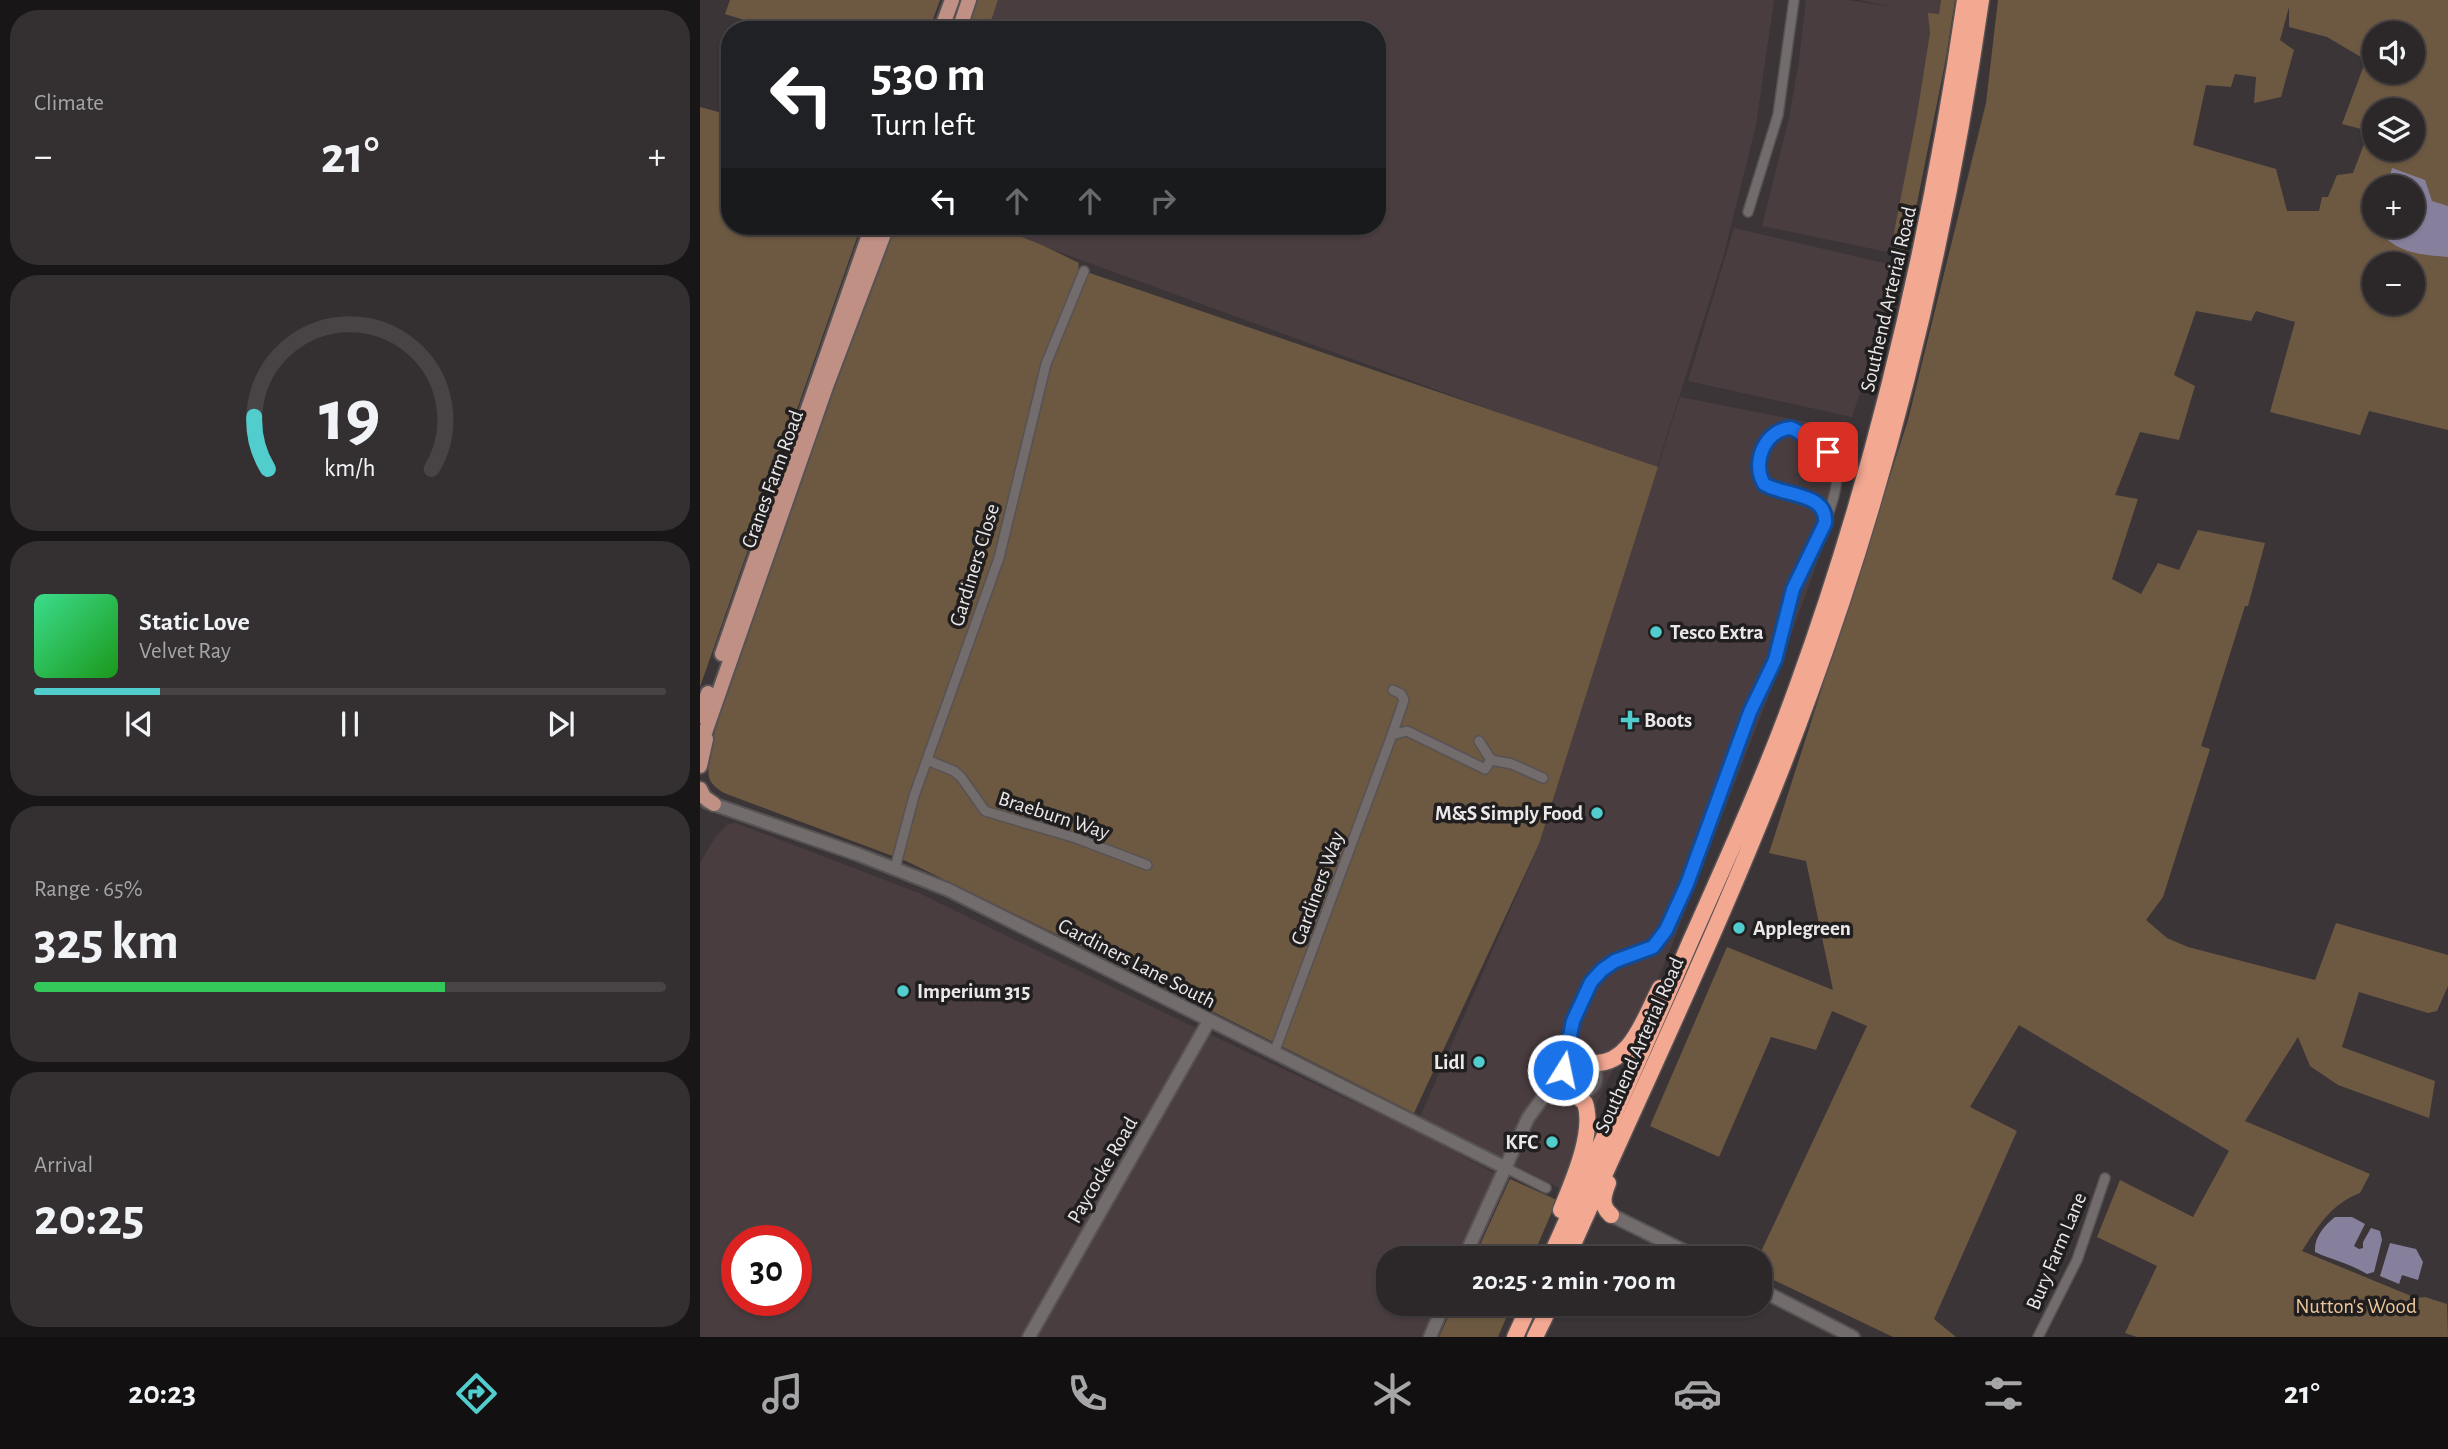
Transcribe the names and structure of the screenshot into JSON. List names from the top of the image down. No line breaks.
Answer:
{"streets":{"highway":["Southend Arterial Road"],"main road":["Cranes Farm Road"],"street":["Gardiners Close","Braeburn Way","Gardiners Way","Gardiners Lane South","Paycocke Road","Bury Farm Lane"]},"crossings":[["Gardiners Close","Braeburn Way"],["Gardiners Close","Gardiners Lane South"],["Gardiners Way","Gardiners Lane South"],["Gardiners Lane South","Paycocke Road"]],"parks":["Nutton's Wood"],"places":{"other":["Tesco Extra","M&S Simply Food","Applegreen","Imperium 315","Lidl","KFC"],"health":["Boots"]},"page":{"tile":["Climate",["Range · 65%","325 km"],["Arrival","20:25"]],"map_buttons":["+","−"],"turn":["530 m","Turn left"],"heat":["−","21°","+"],"song":["Static Love","Velvet Ray"],"limit":"30","trip":"20:25 · 2 min · 700 m","tabs":["20:23","21°"],"gauge":["19","km/h"]}}
